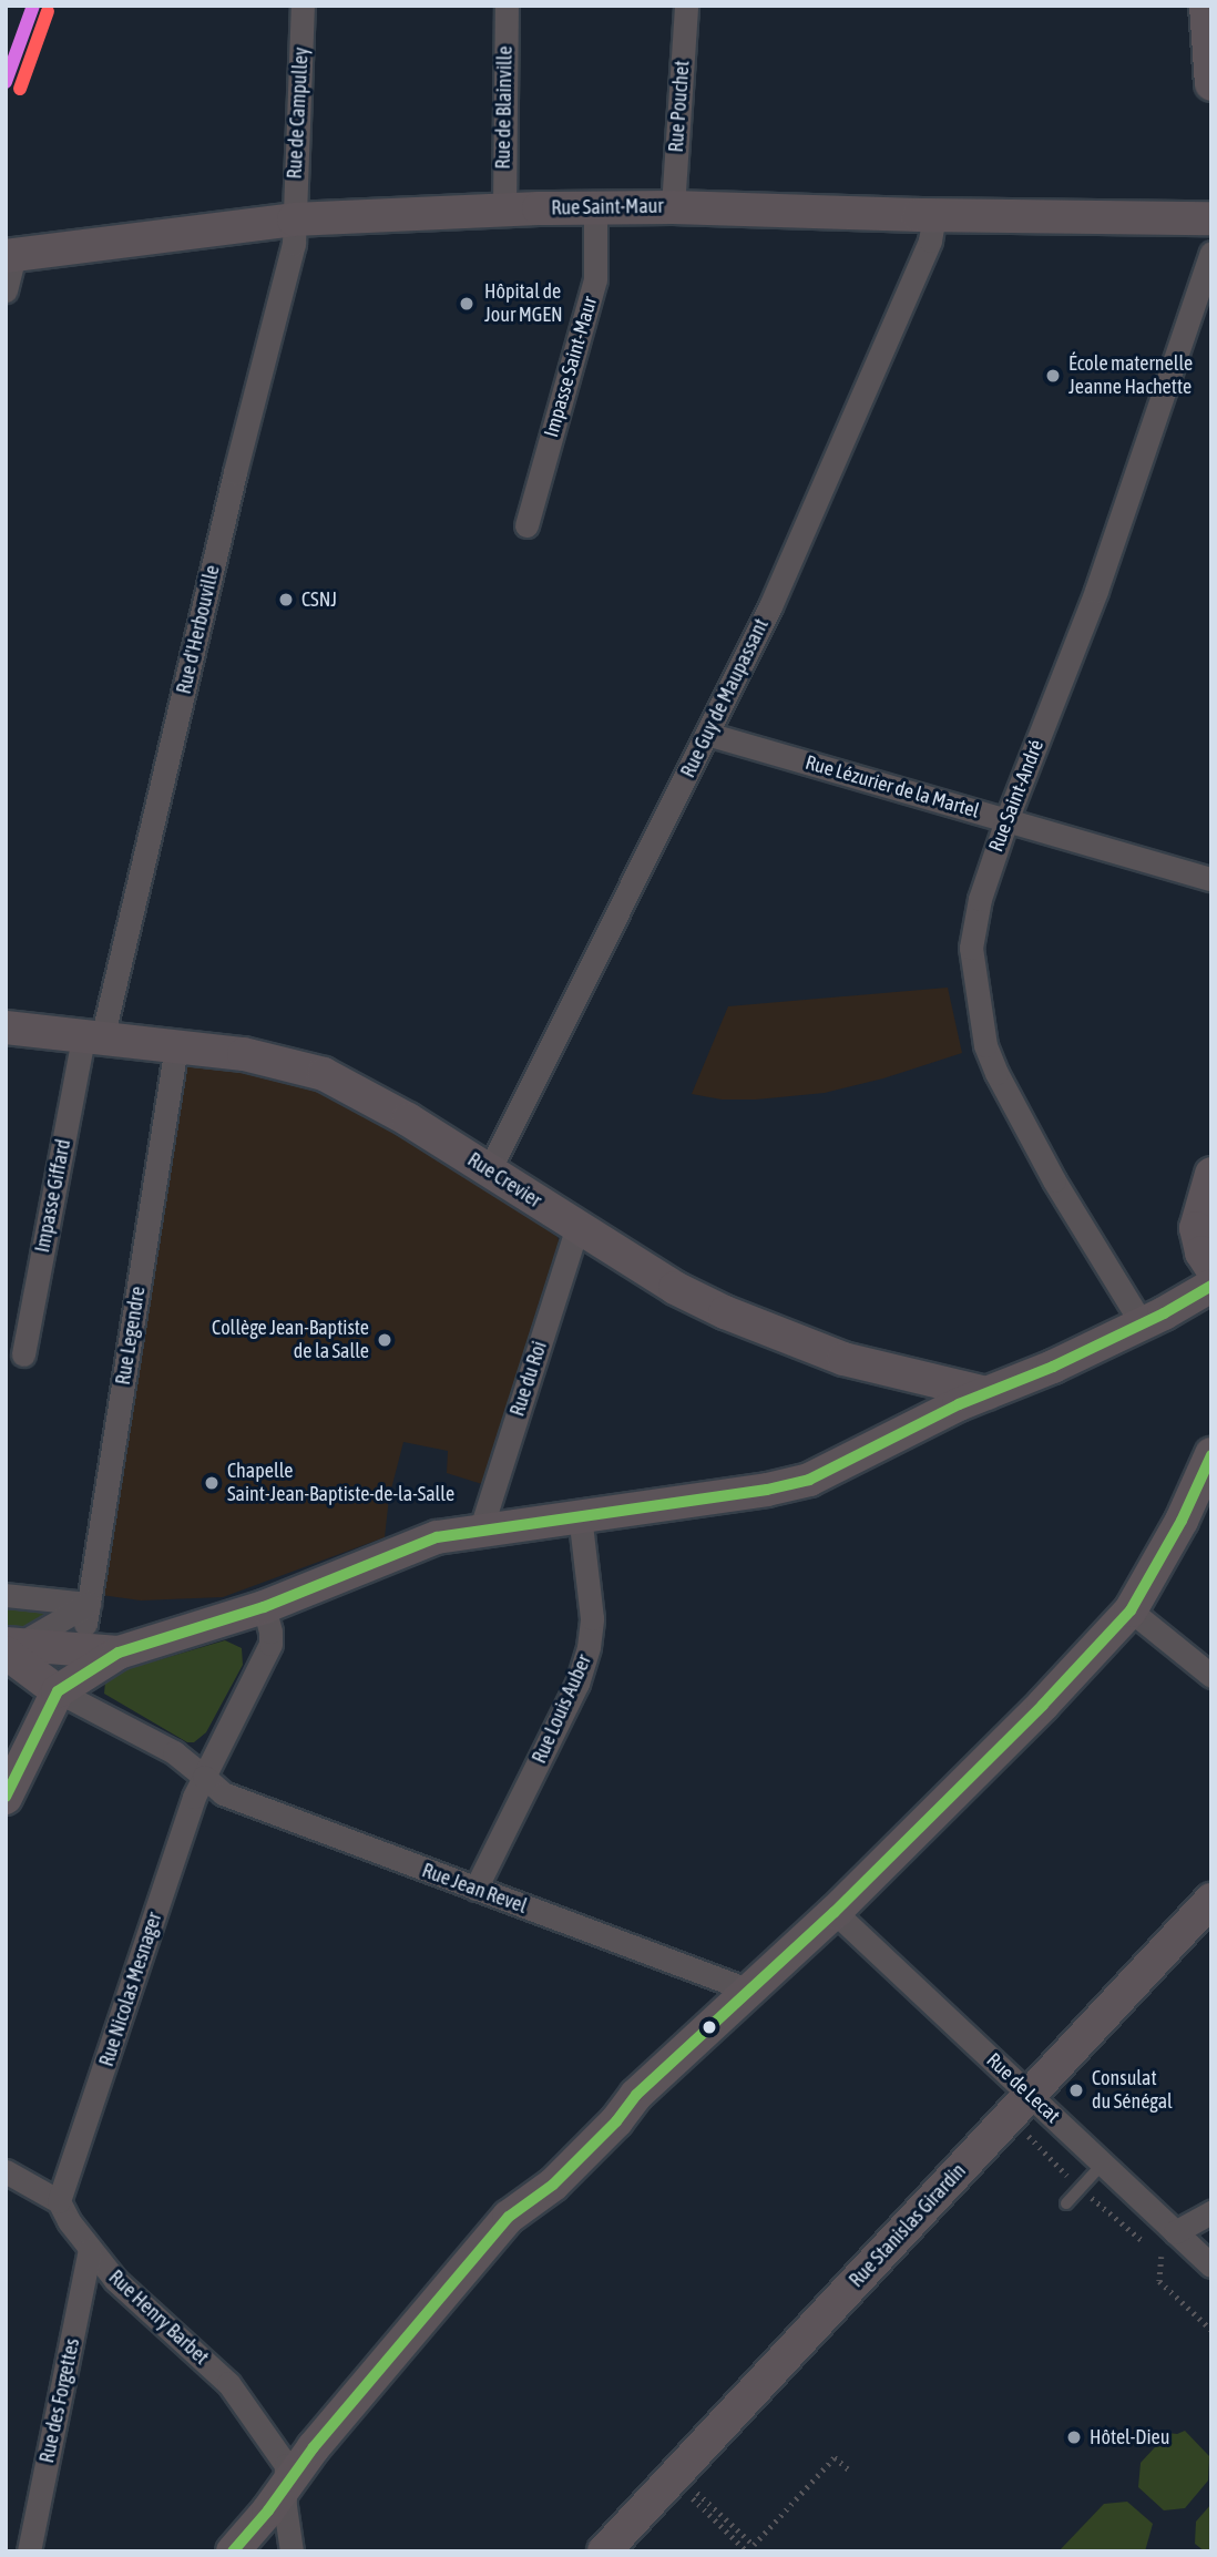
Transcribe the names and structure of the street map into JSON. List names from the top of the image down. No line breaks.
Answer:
{"streets":{"street":["Rue Pouchet","Rue de Blainville","Rue de Campulley","Rue Saint-Maur","Impasse Saint-Maur","Rue d'Herbouville","Rue Guy de Maupassant","Rue Lézurier de la Martel","Rue Saint-André","Rue Crevier","Impasse Giffard","Rue Legendre","Rue du Roi","Rue Louis Auber","Rue Jean Revel","Rue Nicolas Mesnager","Rue de Lecat","Rue Stanislas Girardin","Rue Henry Barbet","Rue des Forgettes"]},"crossings":[["Rue Pouchet","Rue Saint-Maur"],["Rue de Blainville","Rue Saint-Maur"],["Rue de Campulley","Rue Saint-Maur"],["Rue de Campulley","Rue d'Herbouville"],["Rue Saint-Maur","Impasse Saint-Maur"],["Rue Saint-Maur","Rue d'Herbouville"],["Rue Saint-Maur","Rue Guy de Maupassant"],["Rue d'Herbouville","Rue Crevier"],["Rue d'Herbouville","Impasse Giffard"],["Rue Guy de Maupassant","Rue Lézurier de la Martel"],["Rue Guy de Maupassant","Rue Crevier"],["Rue Lézurier de la Martel","Rue Saint-André"],["Rue Crevier","Impasse Giffard"],["Rue Crevier","Rue Legendre"],["Rue Crevier","Rue du Roi"],["Rue Louis Auber","Rue Jean Revel"],["Rue Jean Revel","Rue Nicolas Mesnager"],["Rue Nicolas Mesnager","Rue Henry Barbet"],["Rue de Lecat","Rue Stanislas Girardin"],["Rue Henry Barbet","Rue des Forgettes"]],"places":["Hôpital de Jour MGEN","École maternelle Jeanne Hachette","CSNJ","Collège Jean-Baptiste de la Salle","Chapelle Saint-Jean-Baptiste-de-la-Salle","Consulat du Sénégal","Hôtel-Dieu"]}
